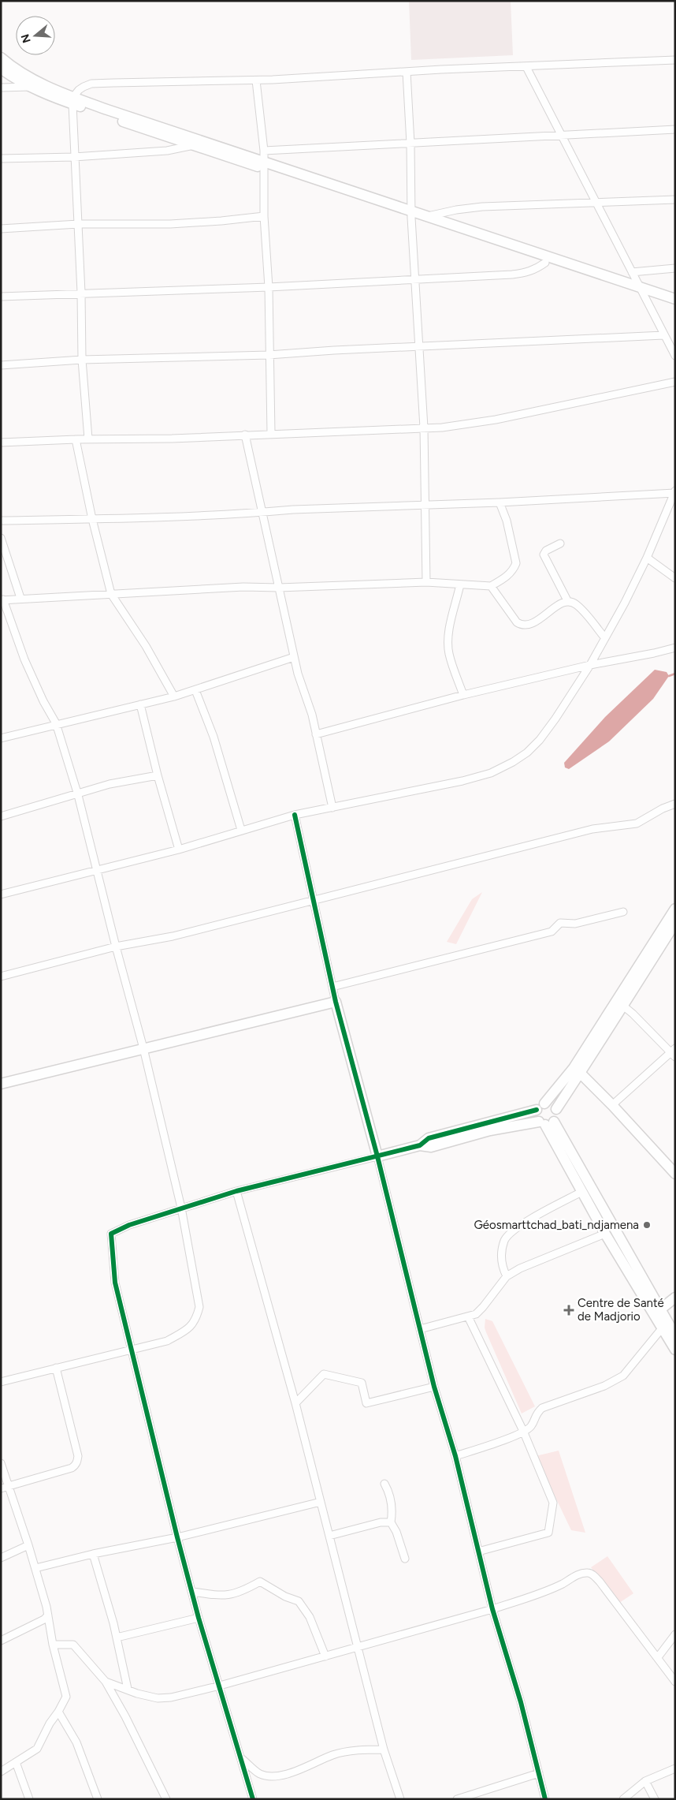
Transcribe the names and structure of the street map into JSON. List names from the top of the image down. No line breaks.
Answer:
{"places":{"other":["Géosmarttchad_bati_ndjamena"],"health":["Centre de Santé de Madjorio"]},"north":"left"}
